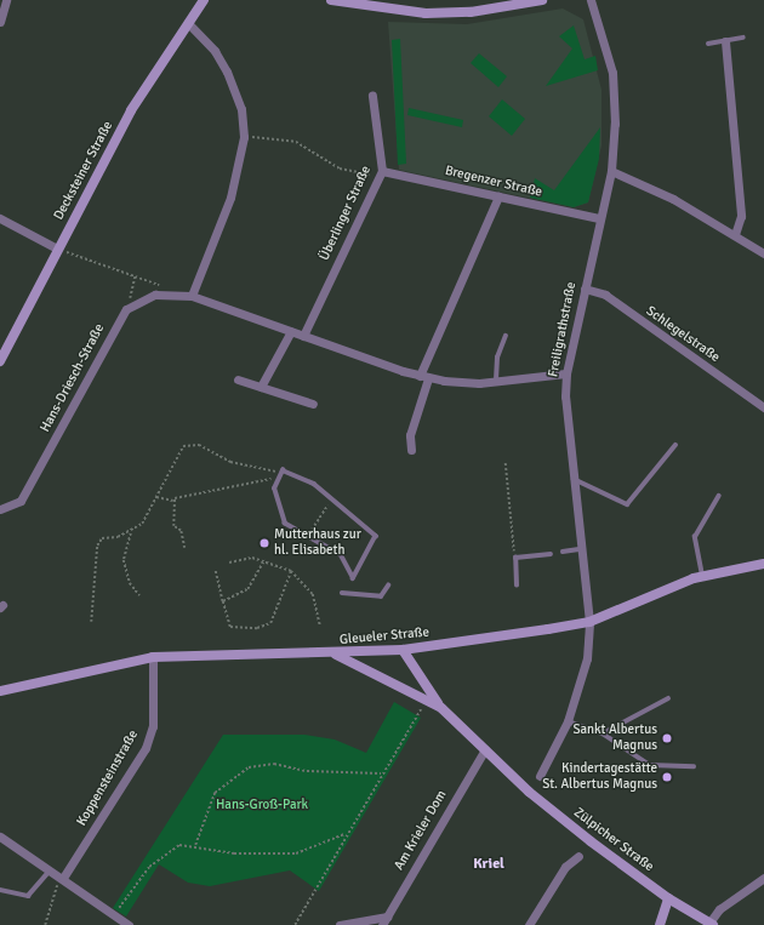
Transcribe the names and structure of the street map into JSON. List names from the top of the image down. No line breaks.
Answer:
{"streets":{"street":["Decksteiner Straße","Bregenzer Straße","Überlinger Straße","Freiligrathstraße","Schlegelstraße","Hans-Driesch-Straße","Gleueler Straße","Koppensteinstraße","Am Krieler Dom","Zülpicher Straße"]},"crossings":[["Bregenzer Straße","Überlinger Straße"],["Bregenzer Straße","Freiligrathstraße"],["Freiligrathstraße","Schlegelstraße"],["Freiligrathstraße","Gleueler Straße"],["Gleueler Straße","Koppensteinstraße"],["Gleueler Straße","Zülpicher Straße"],["Am Krieler Dom","Zülpicher Straße"]],"districts":["Kriel"],"parks":["Hans-Groß-Park"],"places":["Mutterhaus zur hl. Elisabeth","Sankt Albertus Magnus","Kindertagestätte St. Albertus Magnus"]}
